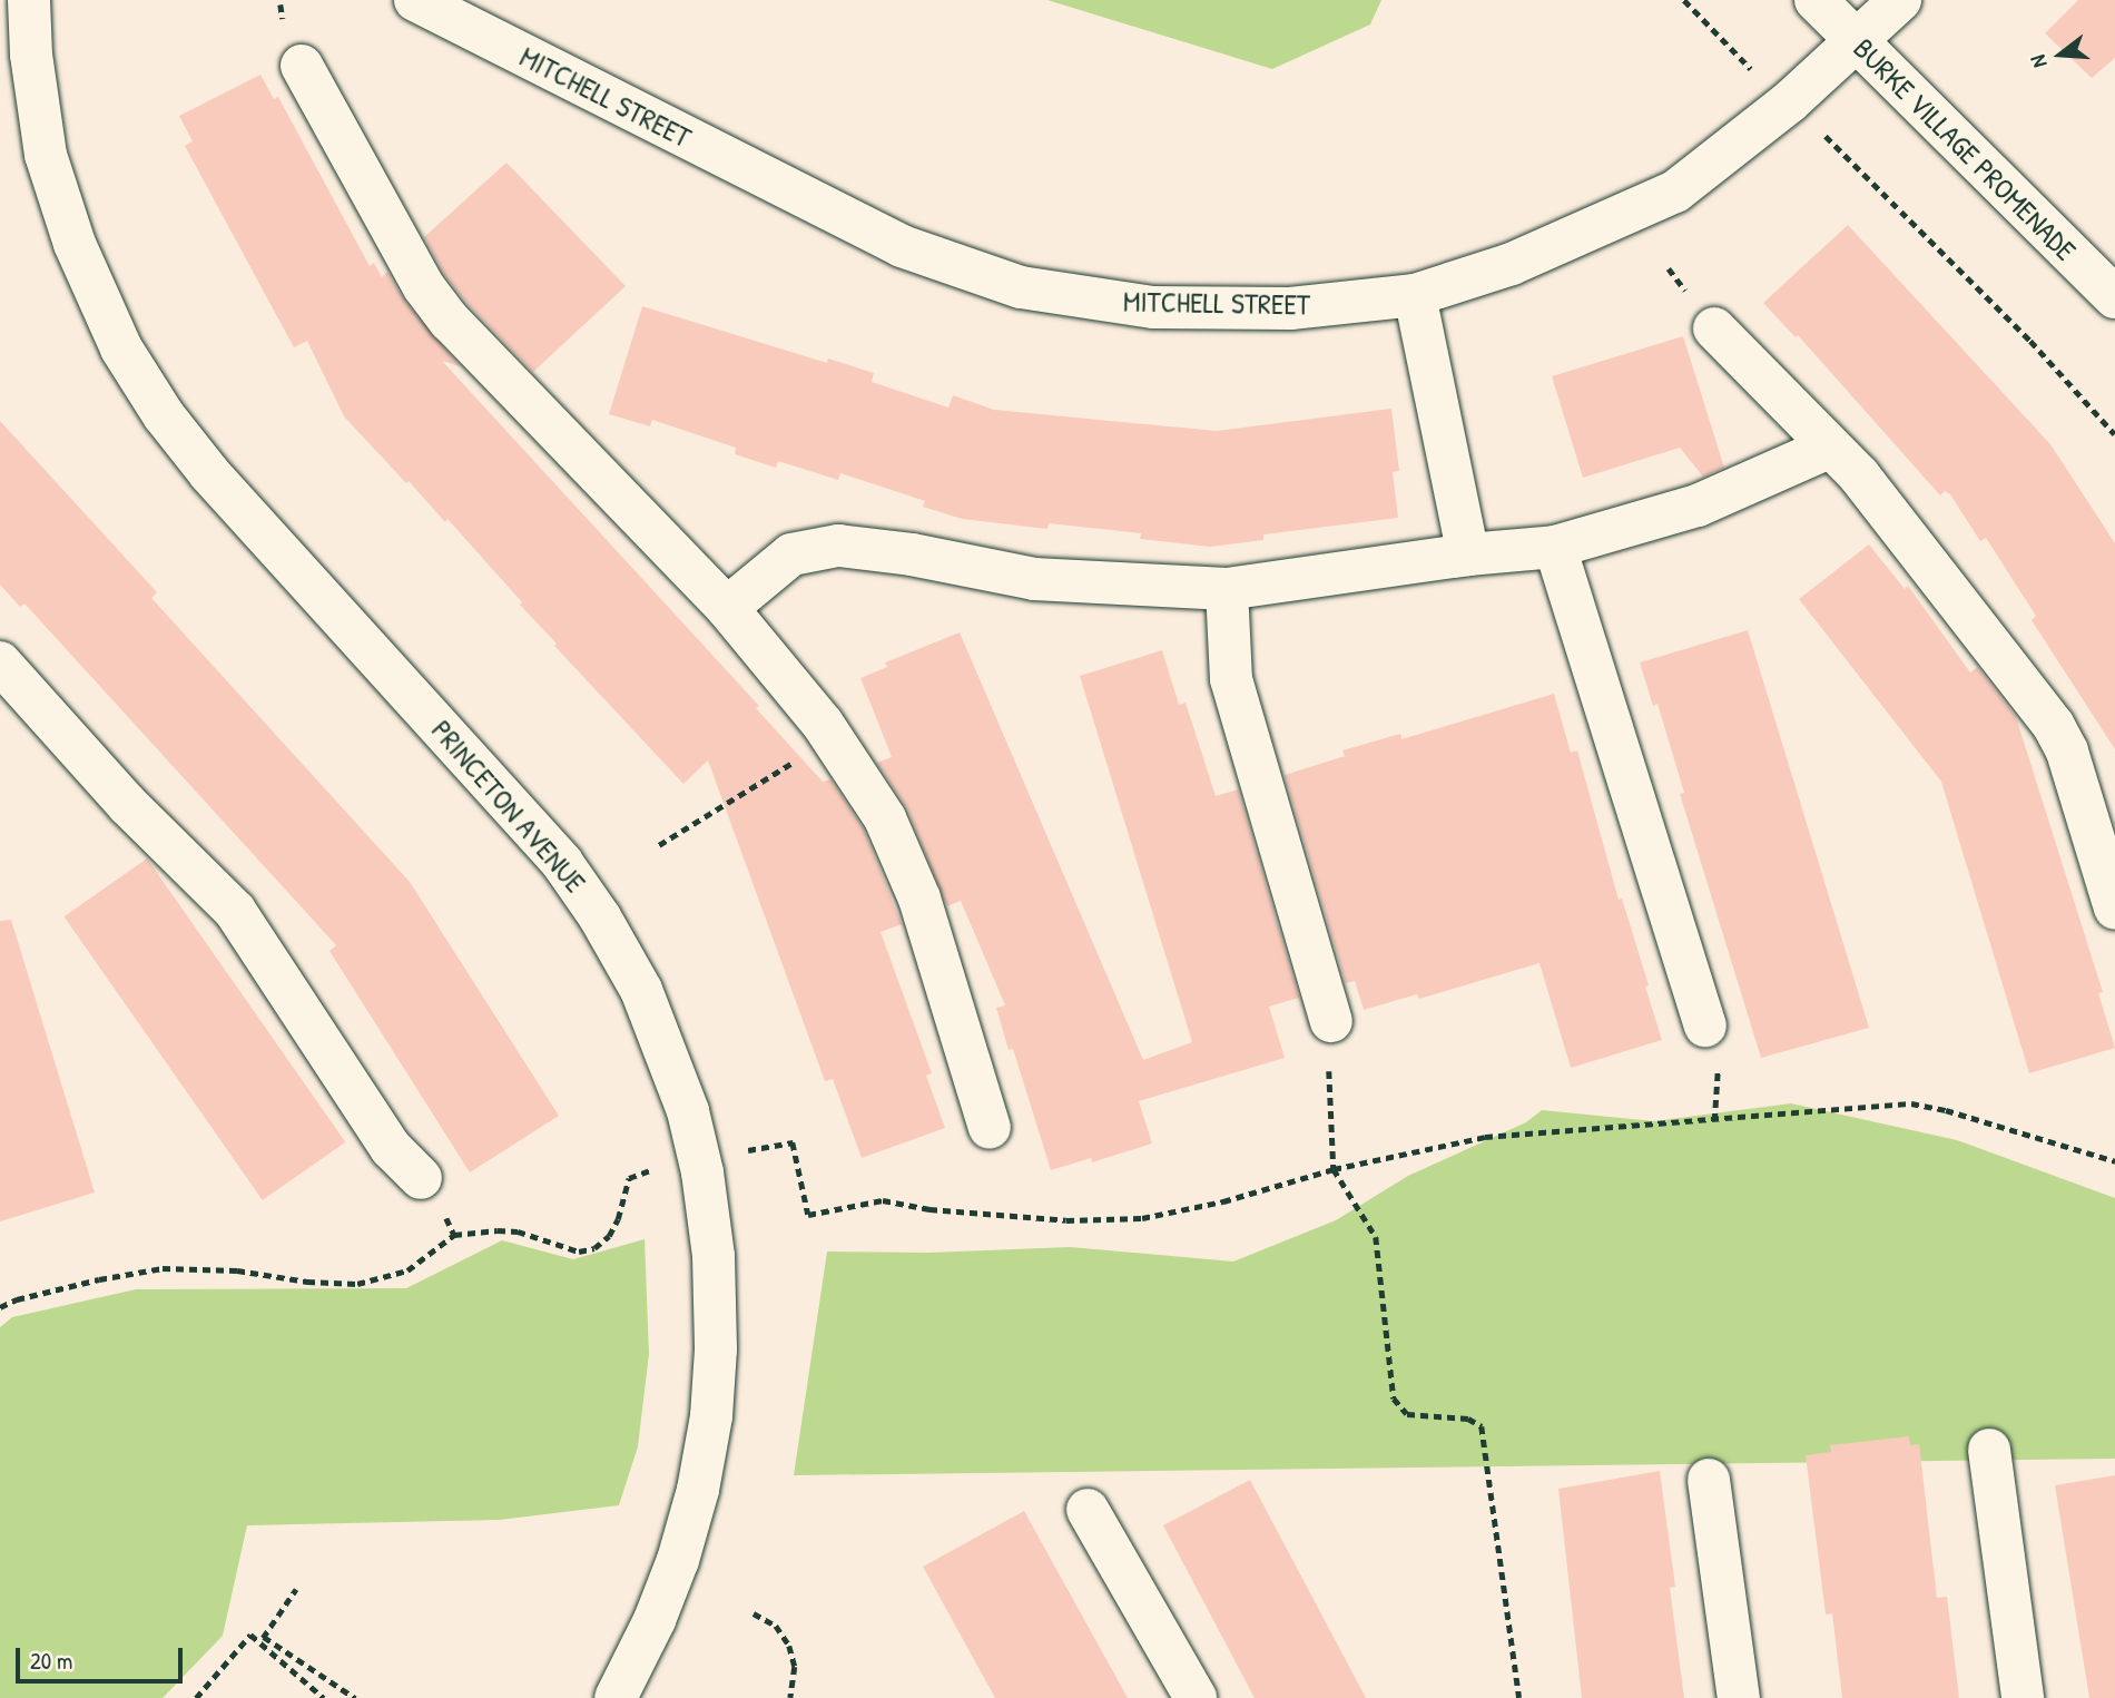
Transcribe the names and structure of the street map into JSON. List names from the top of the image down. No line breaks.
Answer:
{"streets":{"street":["MITCHELL STREET","BURKE VILLAGE PROMENADE","PRINCETON AVENUE"]},"crossings":[["MITCHELL STREET","BURKE VILLAGE PROMENADE"]],"scale_bar":"20 m","north":"left"}
